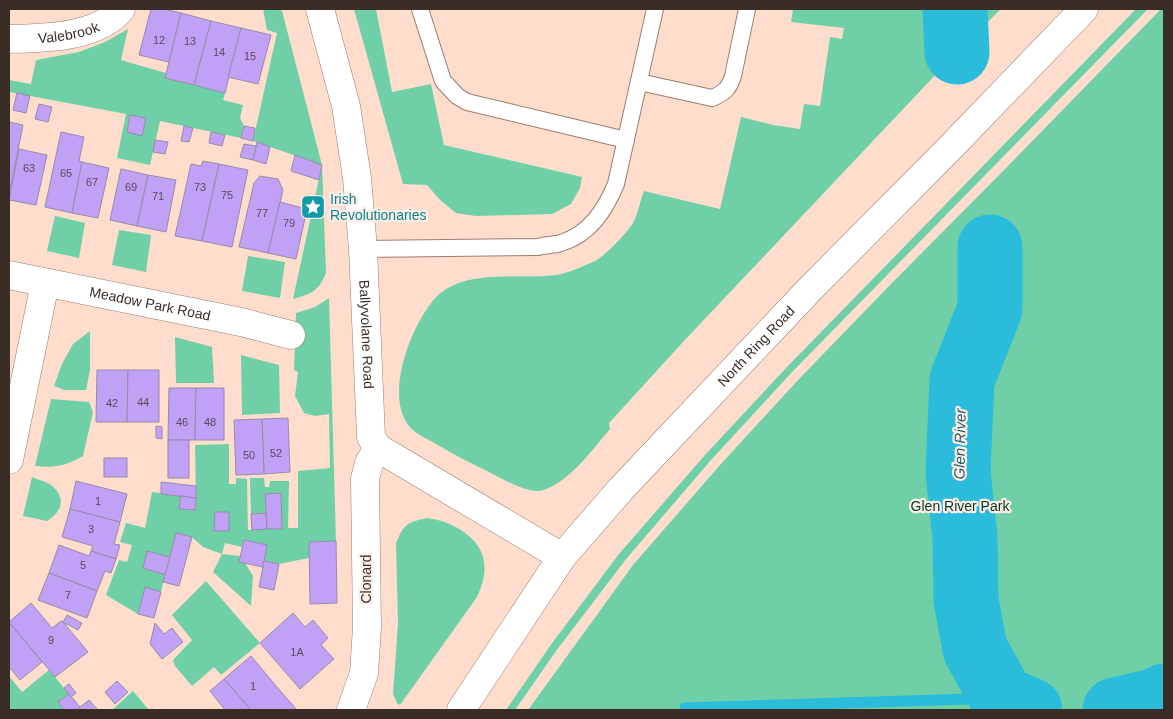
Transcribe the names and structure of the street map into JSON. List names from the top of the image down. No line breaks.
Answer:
{"streets":{"street":["Valebrook","Meadow Park Road","Ballyvolane Road","North Ring Road","Clonard"]},"crossings":[["Ballyvolane Road","Clonard"]],"water":["Glen River"],"parks":["Glen River Park"],"places":{"place":["Irish Revolutionaries"]},"house_numbers":["12","13","14","15","63","65","67","69","73","75","71","77","79","44","42","46","48","52","50","1","3","5","7","9","1A","1"]}
